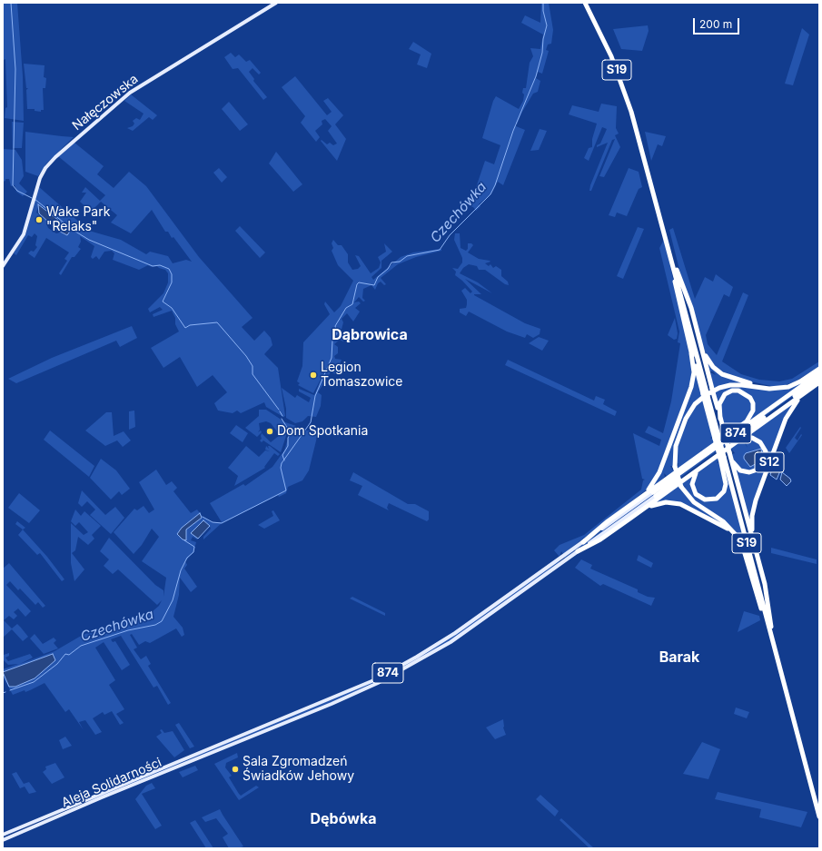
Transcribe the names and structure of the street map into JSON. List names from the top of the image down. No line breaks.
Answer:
{"streets":{"highway":["S19","874","S12"],"main road":["Nałęczowska","Aleja Solidarności"]},"crossings":[["S19","S12"],["874","Aleja Solidarności"]],"districts":["Dąbrowica","Barak","Dębówka"],"water":["Czechówka"],"places":["Wake Park \"Relaks\"","Legion Tomaszowice","Dom Spotkania","Sala Zgromadzeń Świadków Jehowy"],"scale_bar":"200 m"}
